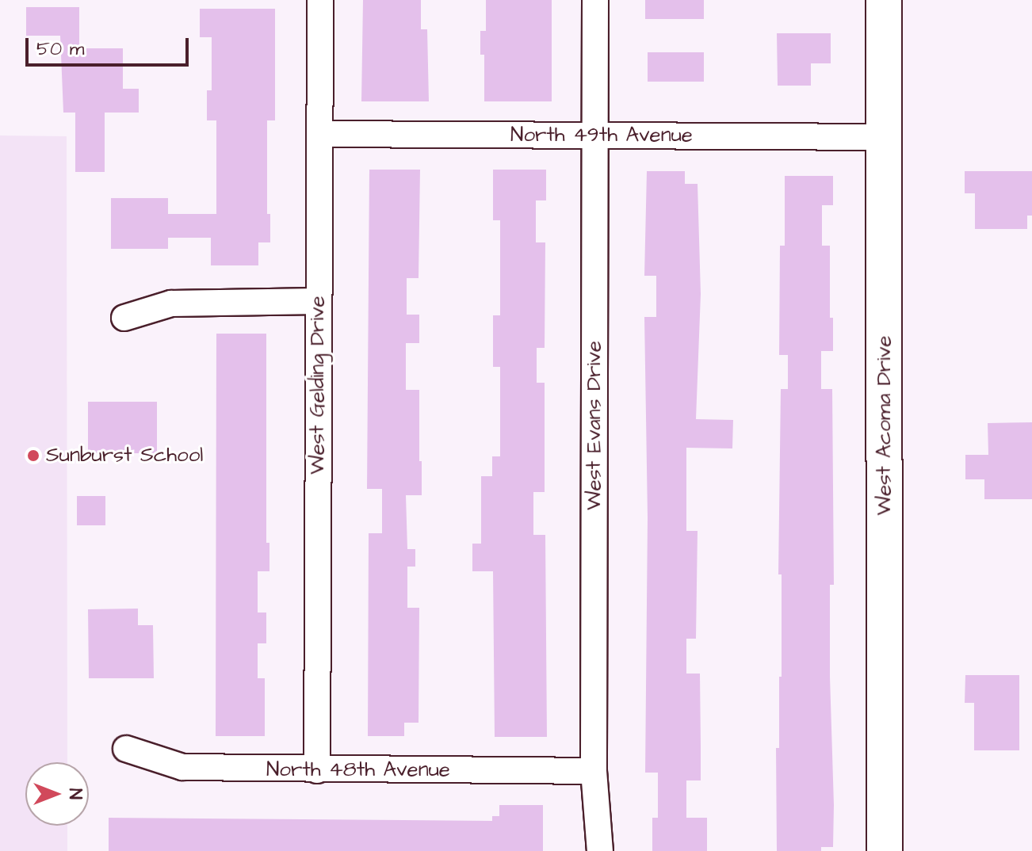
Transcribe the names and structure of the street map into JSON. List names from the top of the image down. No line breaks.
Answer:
{"streets":{"street":["North 49th Avenue","West Gelding Drive","West Evans Drive","West Acoma Drive","North 48th Avenue"]},"crossings":[["North 49th Avenue","West Gelding Drive"],["North 49th Avenue","West Evans Drive"],["North 49th Avenue","West Acoma Drive"],["West Gelding Drive","North 48th Avenue"],["West Evans Drive","North 48th Avenue"]],"places":["Sunburst School"],"scale_bar":"50 m","north":"right"}
